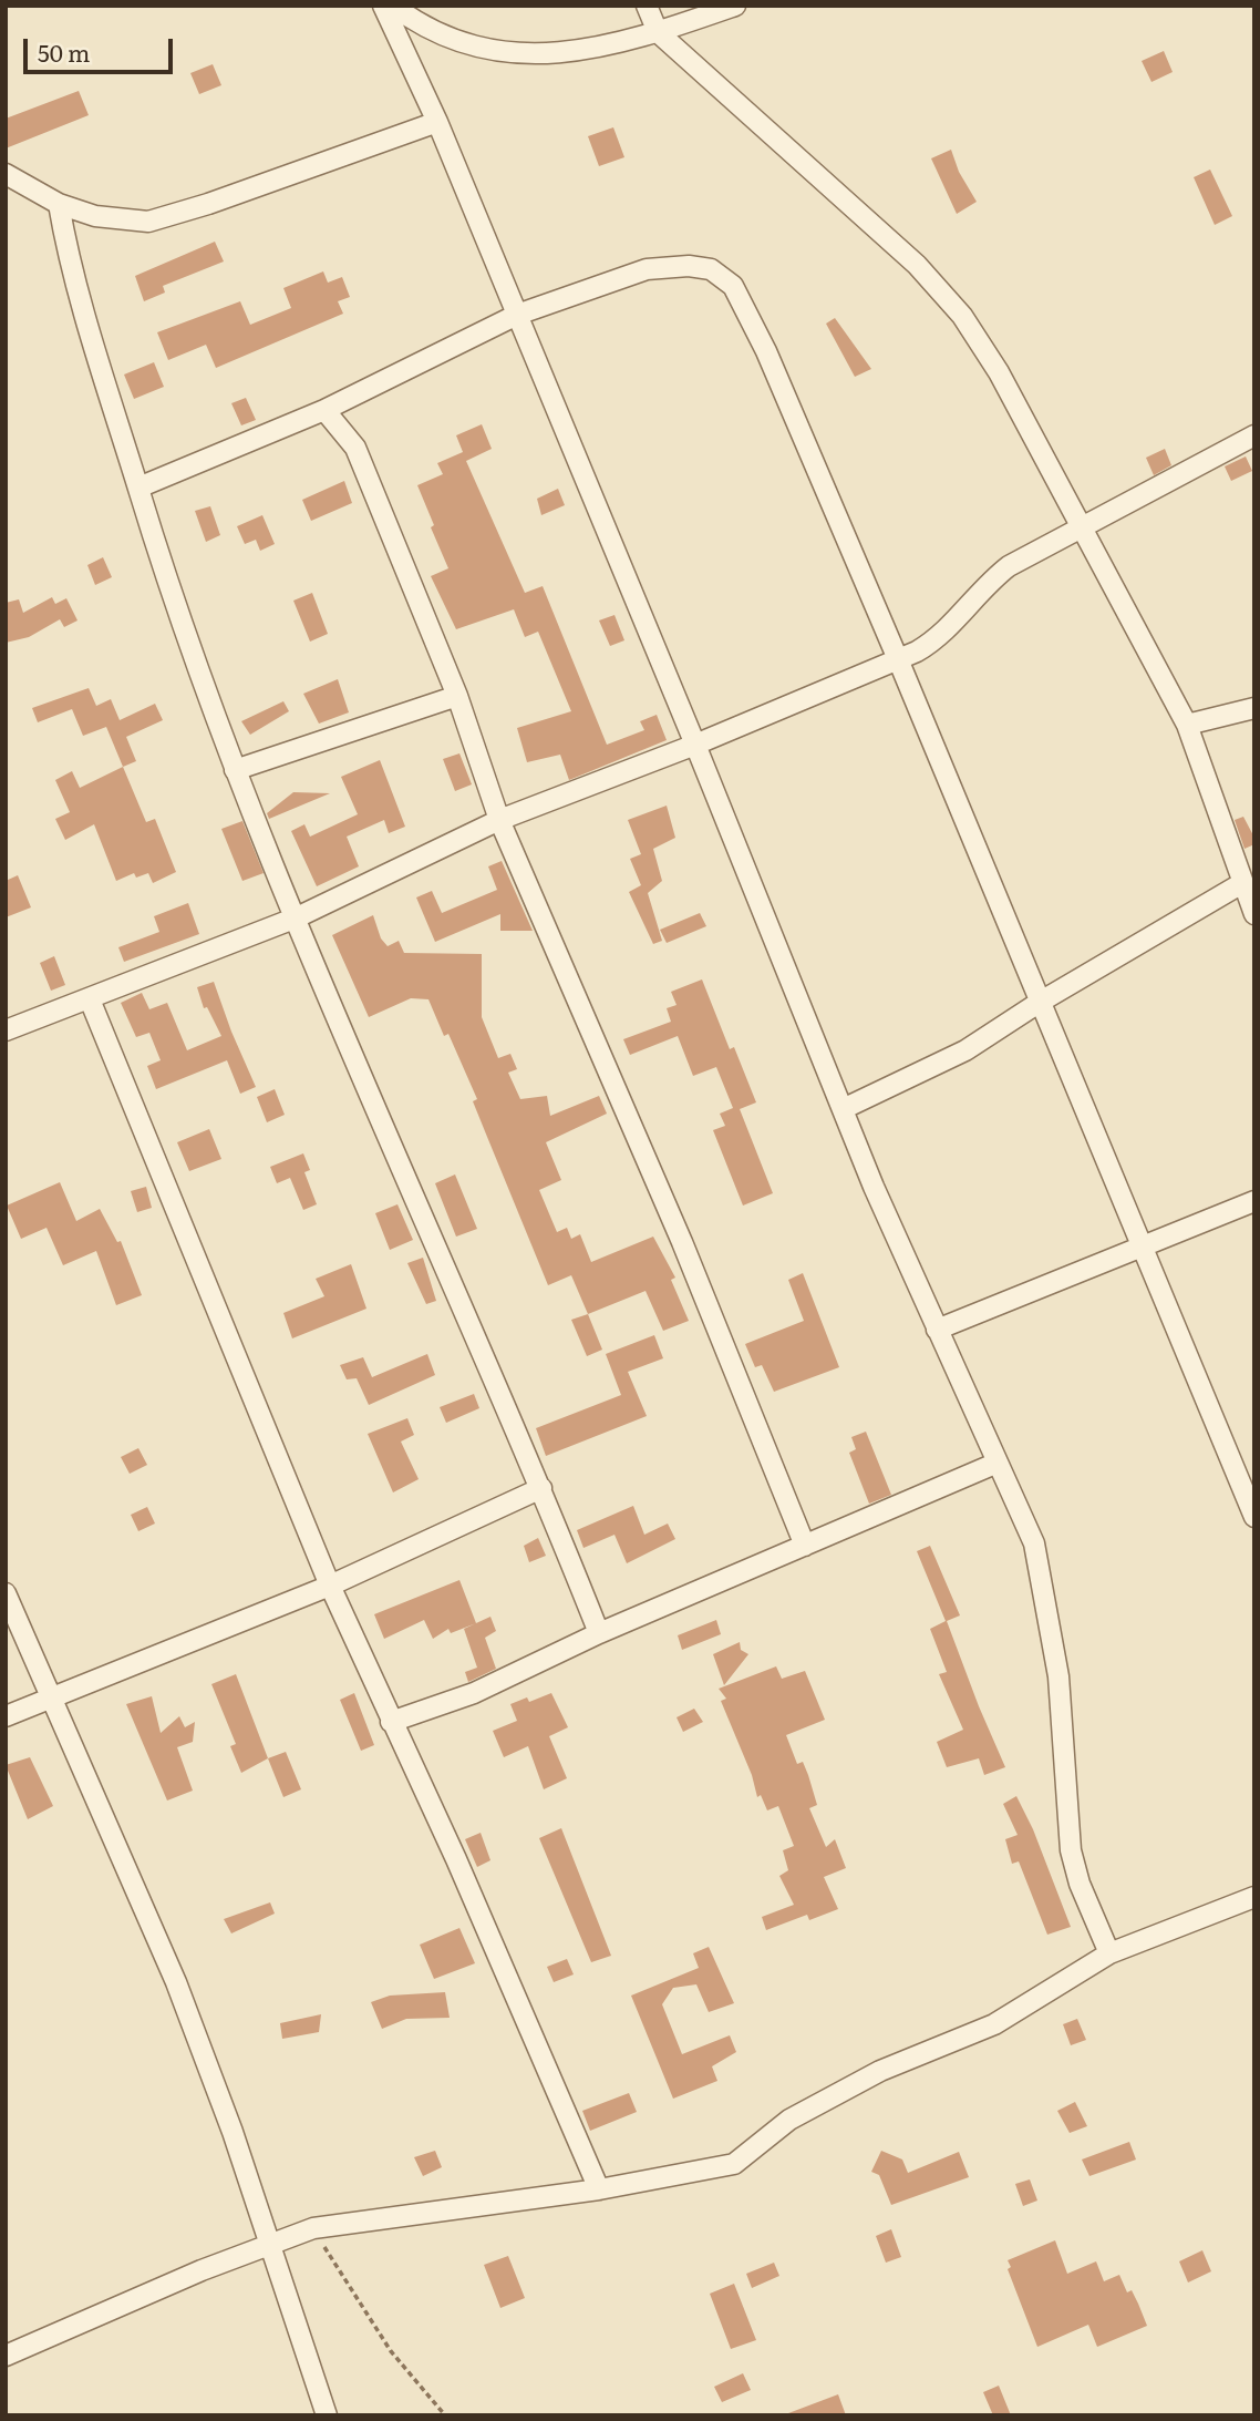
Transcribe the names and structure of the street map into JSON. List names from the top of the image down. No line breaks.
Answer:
{"scale_bar":"50 m"}
